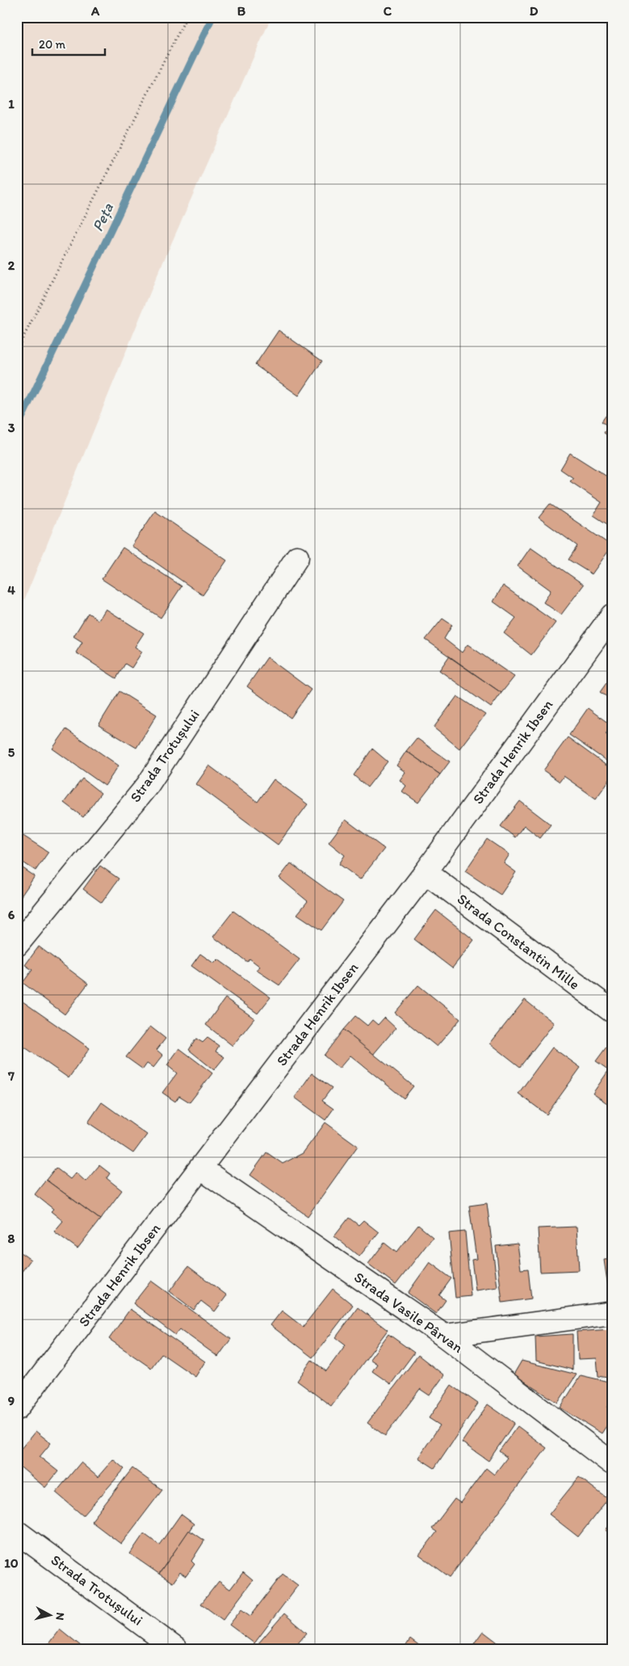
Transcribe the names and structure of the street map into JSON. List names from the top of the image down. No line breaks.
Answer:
{"streets":{"street":["Strada Henrik Ibsen","Strada Trotușului","Strada Constantin Mille","Strada Vasile Pârvan"]},"crossings":[["Strada Henrik Ibsen","Strada Constantin Mille"],["Strada Henrik Ibsen","Strada Vasile Pârvan"]],"water":["Peța"],"scale_bar":"20 m","north":"right","grid":{"columns":["A","B","C","D"],"rows":["1","2","3","4","5","6","7","8","9","10"]}}
